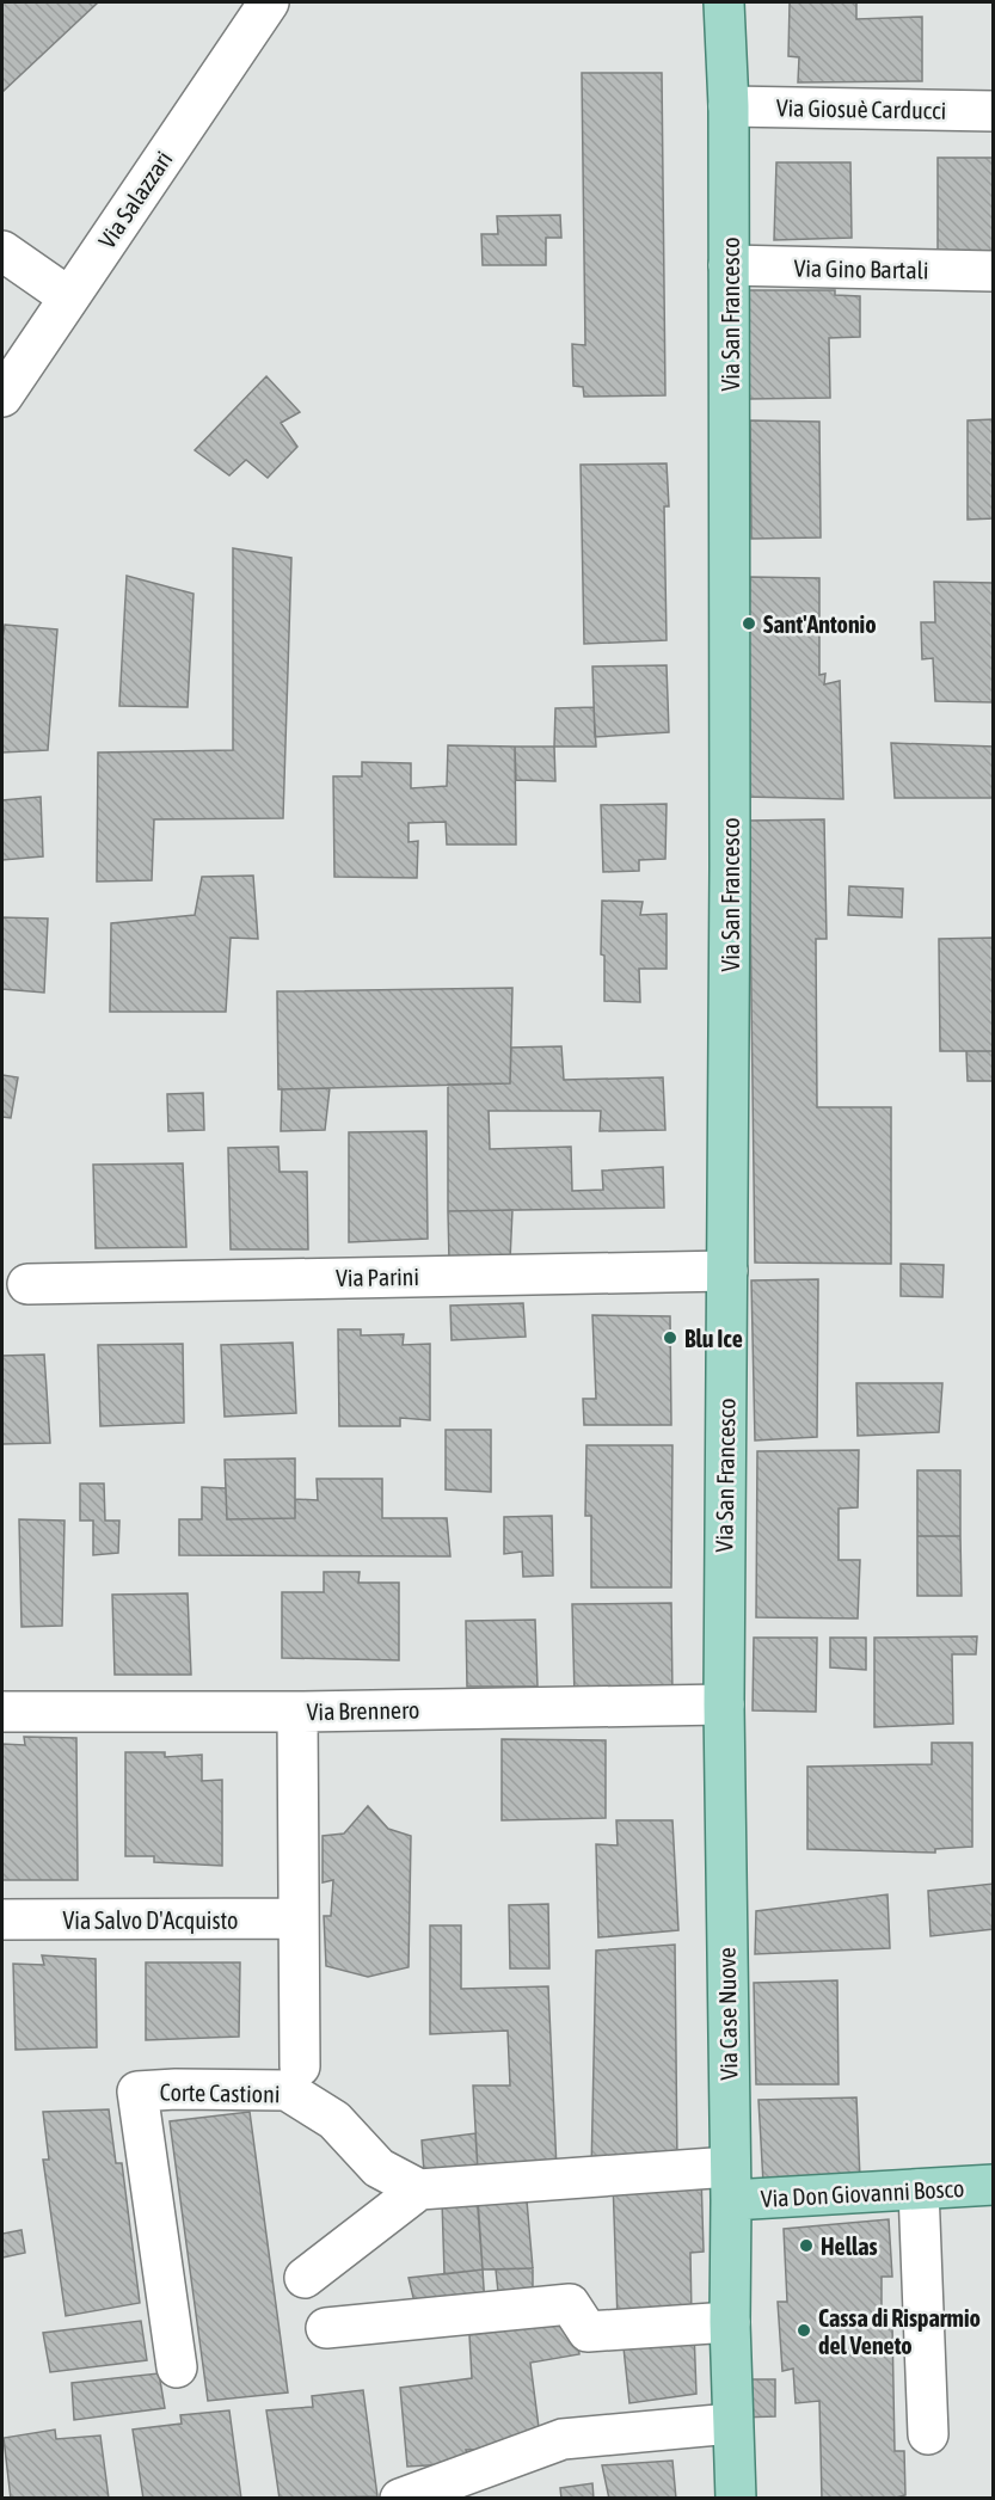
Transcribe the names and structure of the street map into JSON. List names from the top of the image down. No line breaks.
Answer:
{"streets":{"main road":["Via San Francesco","Via Case Nuove","Via Don Giovanni Bosco"],"street":["Via Giosuè Carducci","Via Salazzari","Via Gino Bartali","Via Parini","Via Brennero","Via Salvo D'Acquisto","Corte Castioni"]},"crossings":[["Via Giosuè Carducci","Via San Francesco"],["Via Gino Bartali","Via San Francesco"],["Via San Francesco","Via Parini"],["Via San Francesco","Via Brennero"],["Via San Francesco","Via Case Nuove"],["Via Brennero","Via Case Nuove"],["Via Case Nuove","Via Don Giovanni Bosco"]],"places":["Sant'Antonio","Blu Ice","Hellas","Cassa di Risparmio del Veneto"]}
